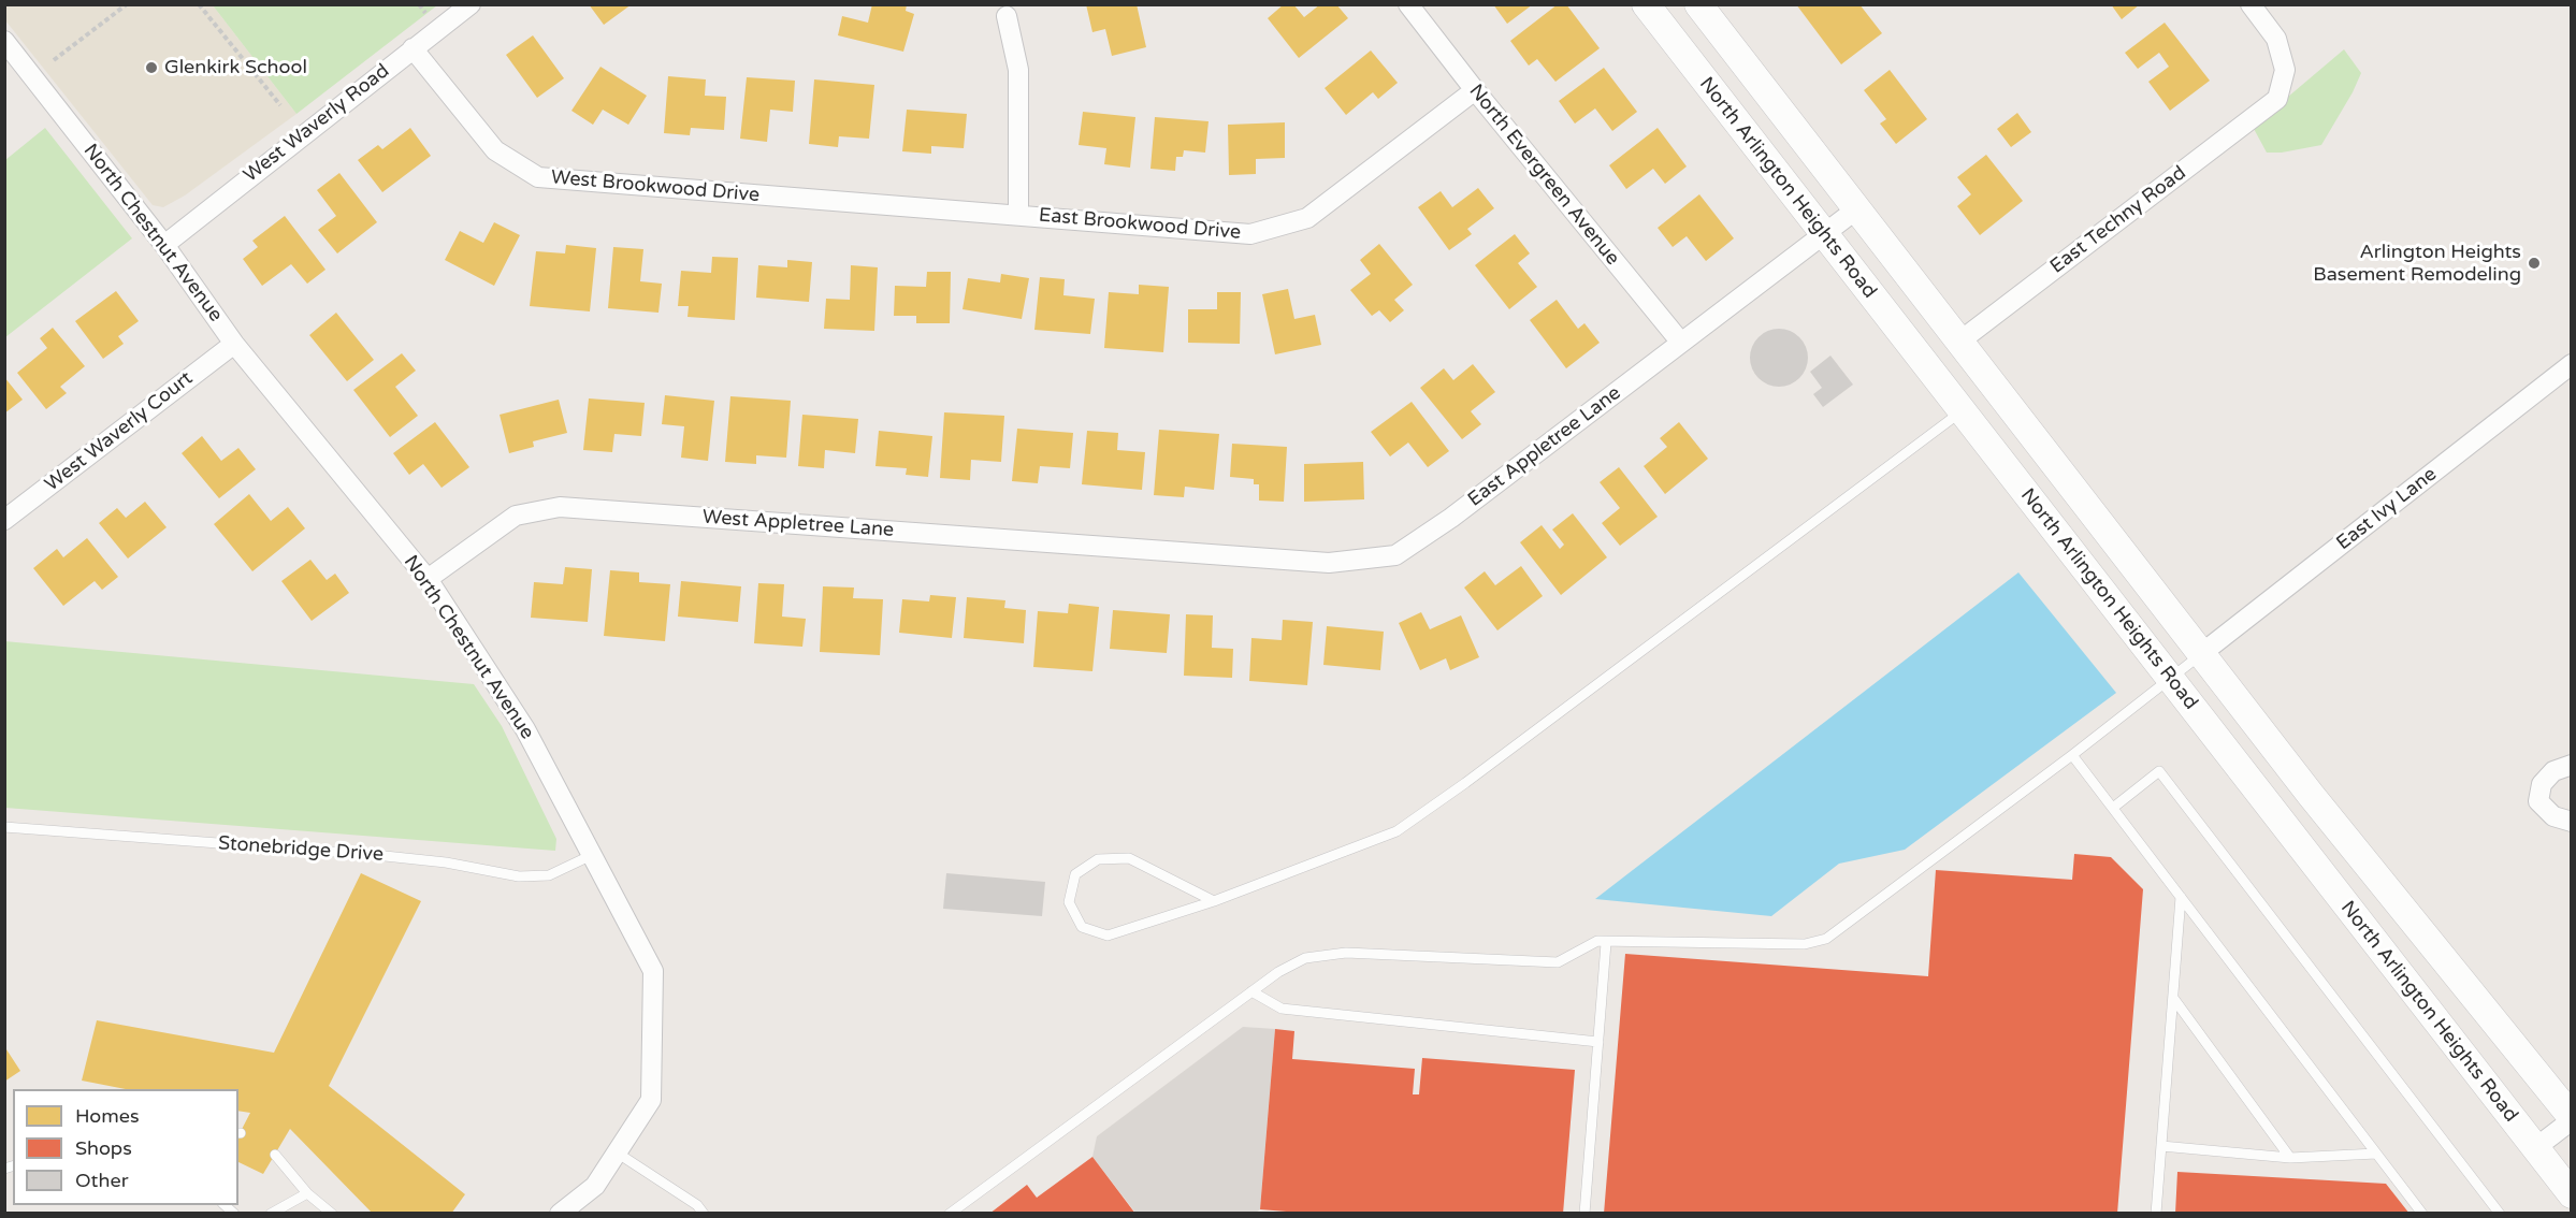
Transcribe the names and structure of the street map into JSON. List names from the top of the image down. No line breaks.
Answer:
{"streets":{"main road":["North Arlington Heights Road"],"street":["West Waverly Road","North Evergreen Avenue","West Brookwood Drive","East Techny Road","East Brookwood Drive","North Chestnut Avenue","West Waverly Court","East Appletree Lane","East Ivy Lane","West Appletree Lane"],"lane":["Stonebridge Drive"]},"crossings":[["West Waverly Road","West Brookwood Drive"],["West Waverly Road","North Chestnut Avenue"],["North Evergreen Avenue","East Brookwood Drive"],["North Evergreen Avenue","East Appletree Lane"],["West Brookwood Drive","East Brookwood Drive"],["North Arlington Heights Road","East Techny Road"],["North Arlington Heights Road","East Appletree Lane"],["North Arlington Heights Road","East Ivy Lane"],["North Chestnut Avenue","West Waverly Court"],["North Chestnut Avenue","West Appletree Lane"],["North Chestnut Avenue","Stonebridge Drive"],["East Appletree Lane","West Appletree Lane"]],"places":["Glenkirk School","Arlington Heights Basement Remodeling"],"legend":["Homes","Shops","Other"]}
